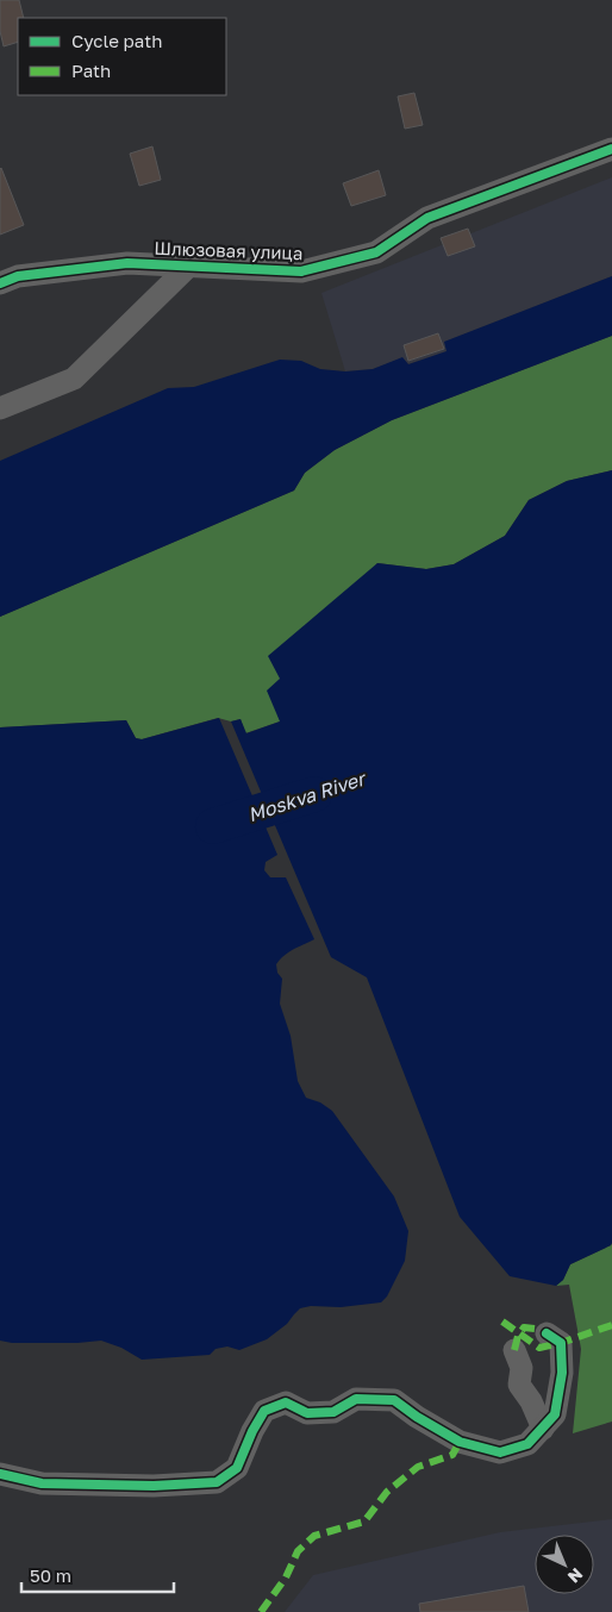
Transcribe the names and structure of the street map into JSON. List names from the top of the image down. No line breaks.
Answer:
{"streets":{"street":["Шлюзовая улица"]},"water":["Moskva River"],"legend":["Cycle path","Path"],"scale_bar":"50 m","north":"bottom right"}
